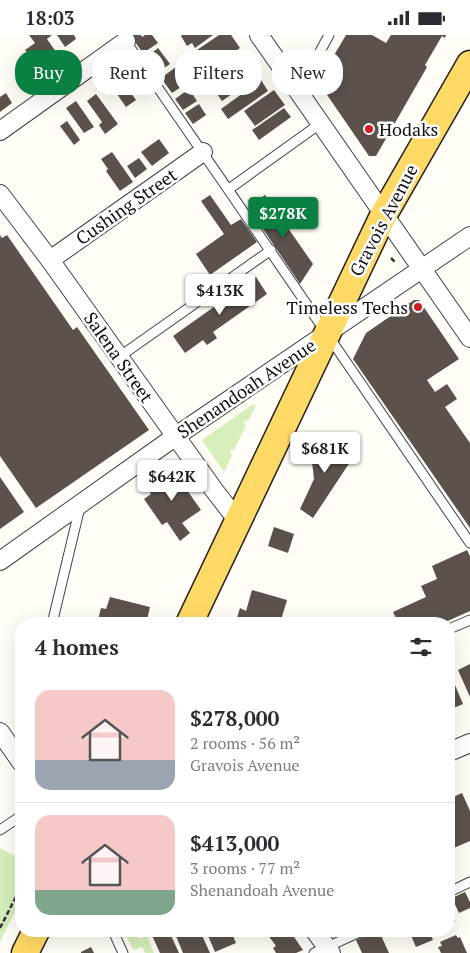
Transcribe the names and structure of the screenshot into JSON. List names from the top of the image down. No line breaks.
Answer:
{"streets":{"main road":["Gravois Avenue"],"street":["Cushing Street","Salena Street","Shenandoah Avenue"]},"crossings":[["Cushing Street","Salena Street"],["Gravois Avenue","Salena Street"],["Gravois Avenue","Shenandoah Avenue"],["Salena Street","Shenandoah Avenue"]],"places":["Hodaks","Timeless Techs"],"page":{"status":"18:03","chip":["Buy","Rent","Filters","New"],"price":["$278K","$413K","$681K","$642K"],"heading":"4 homes","list":[{"name":"$278,000","note":"2 rooms · 56 m² · Gravois Avenue"},{"name":"$413,000","note":"3 rooms · 77 m² · Shenandoah Avenue"}]}}
